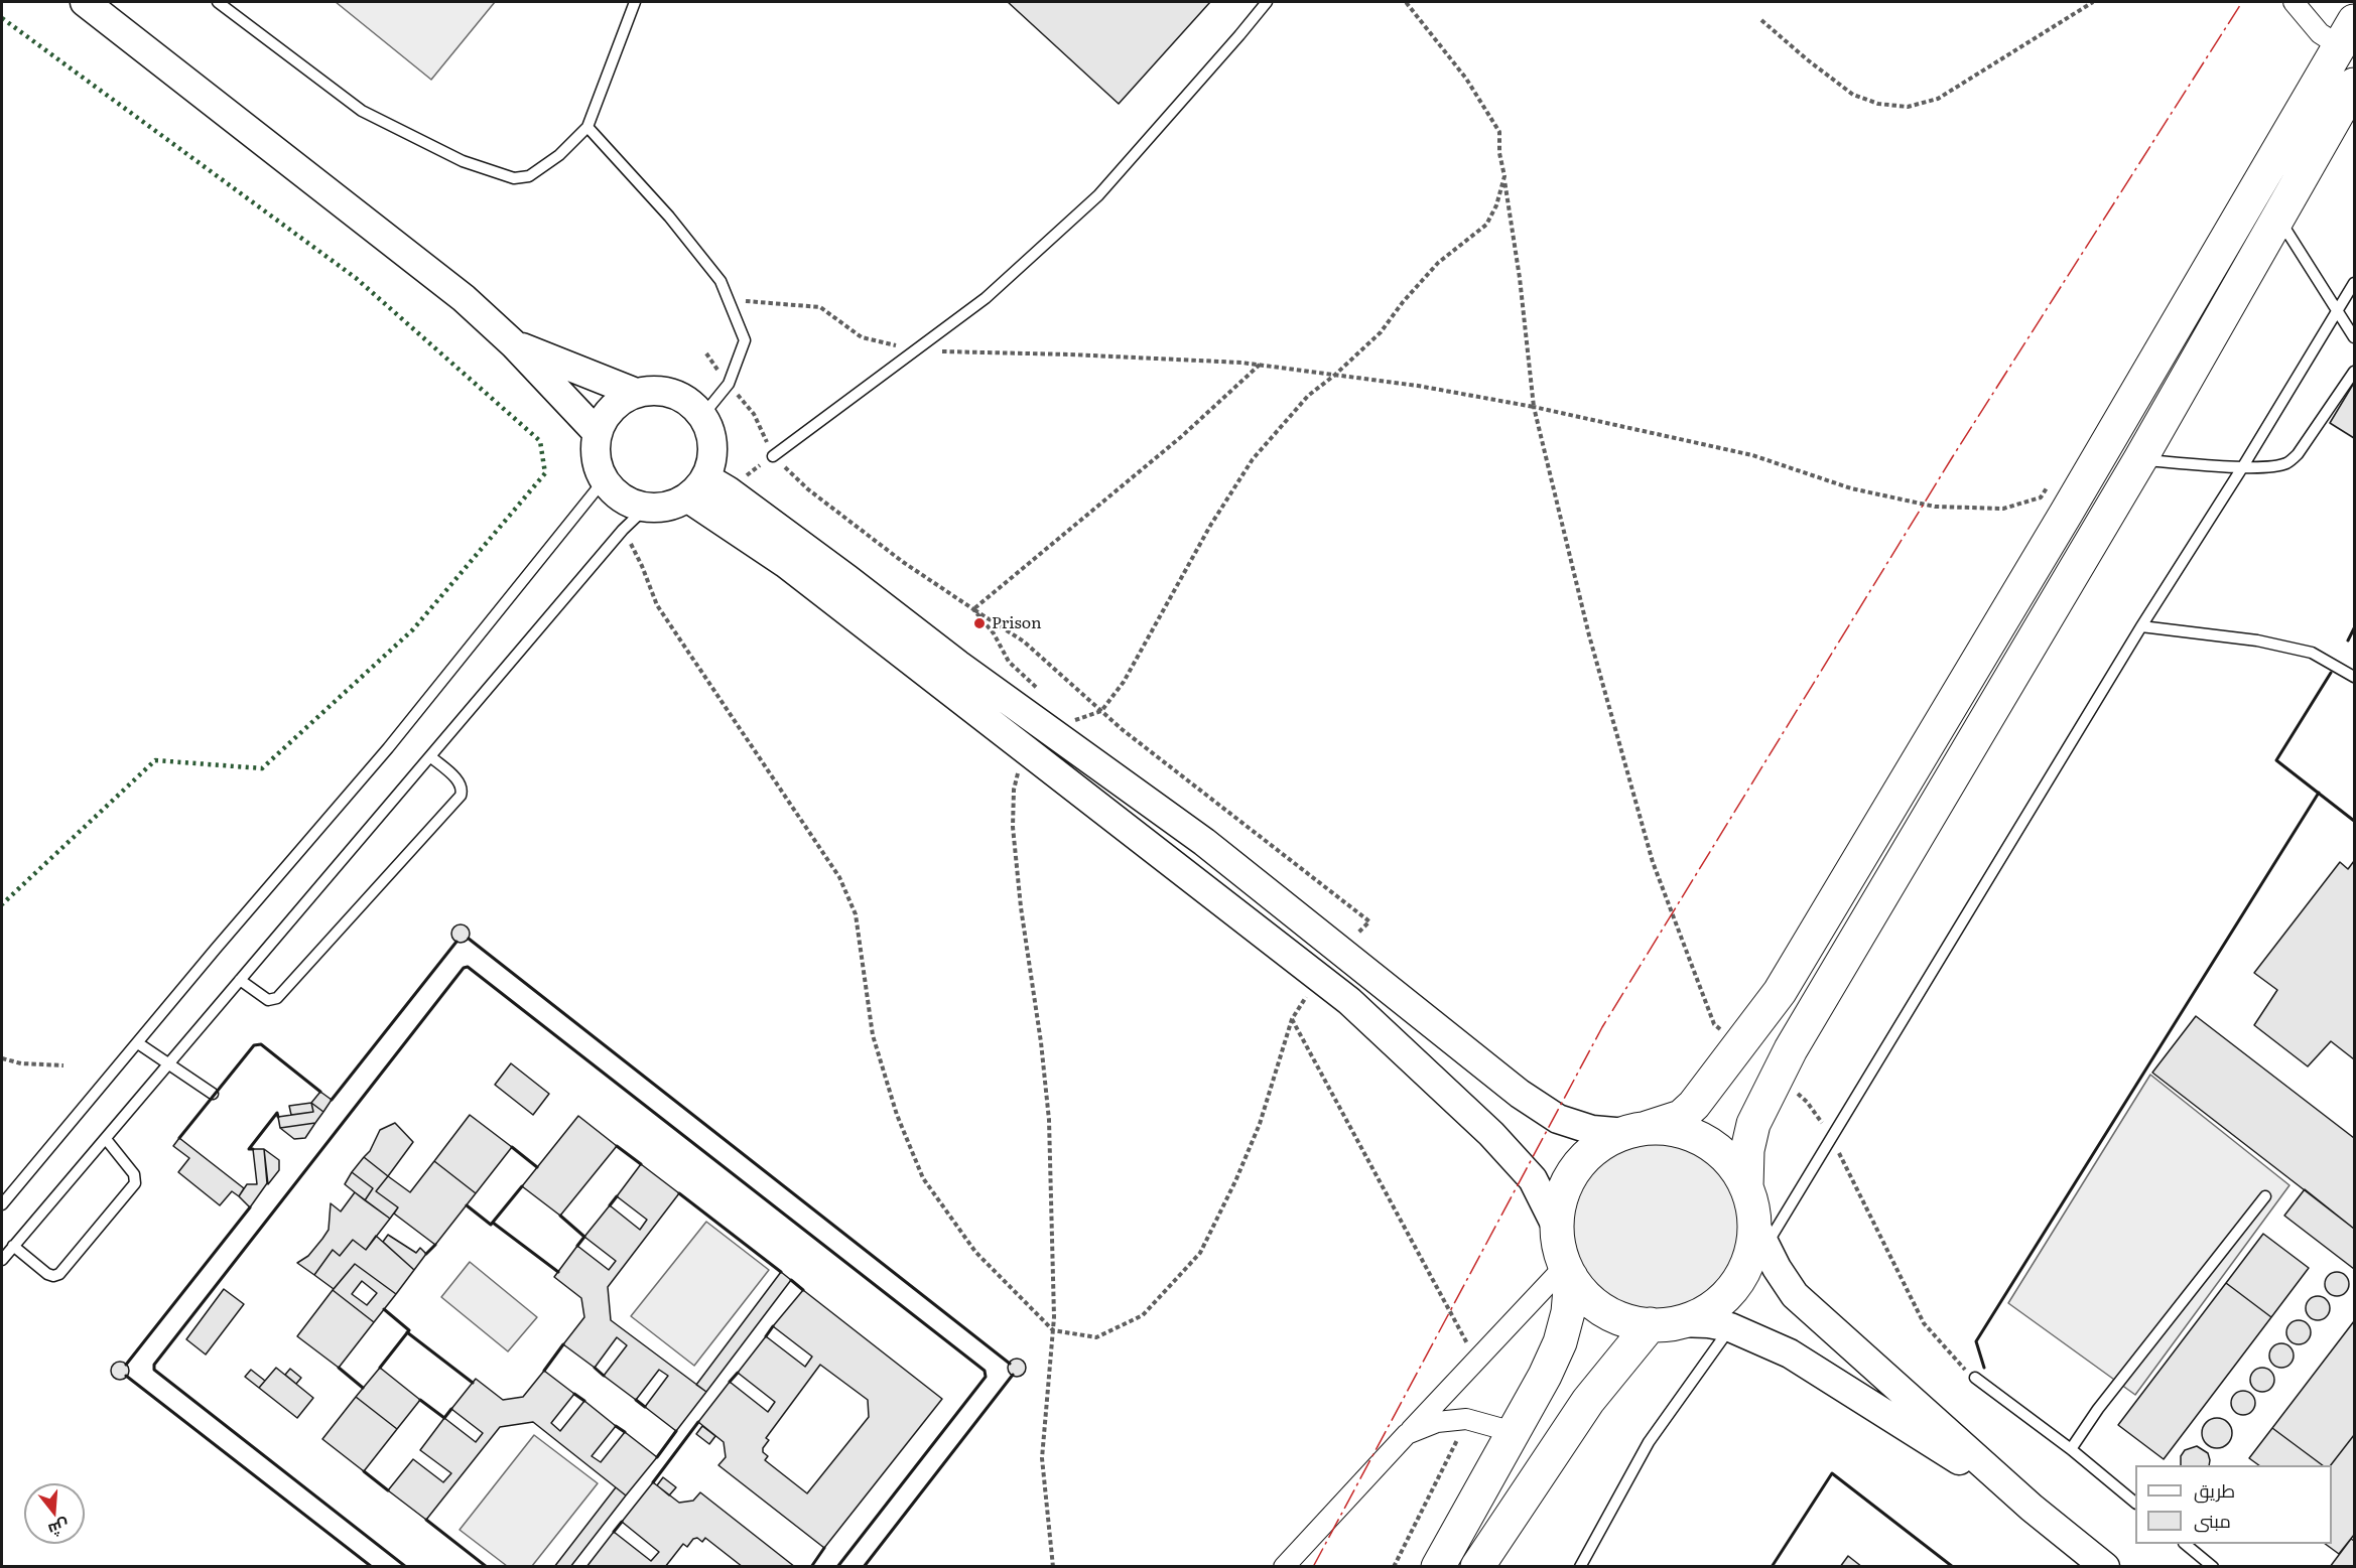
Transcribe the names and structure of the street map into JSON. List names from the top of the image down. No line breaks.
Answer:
{"places":["Prison"],"legend":["طريق","مبنى"],"north":"bottom"}
